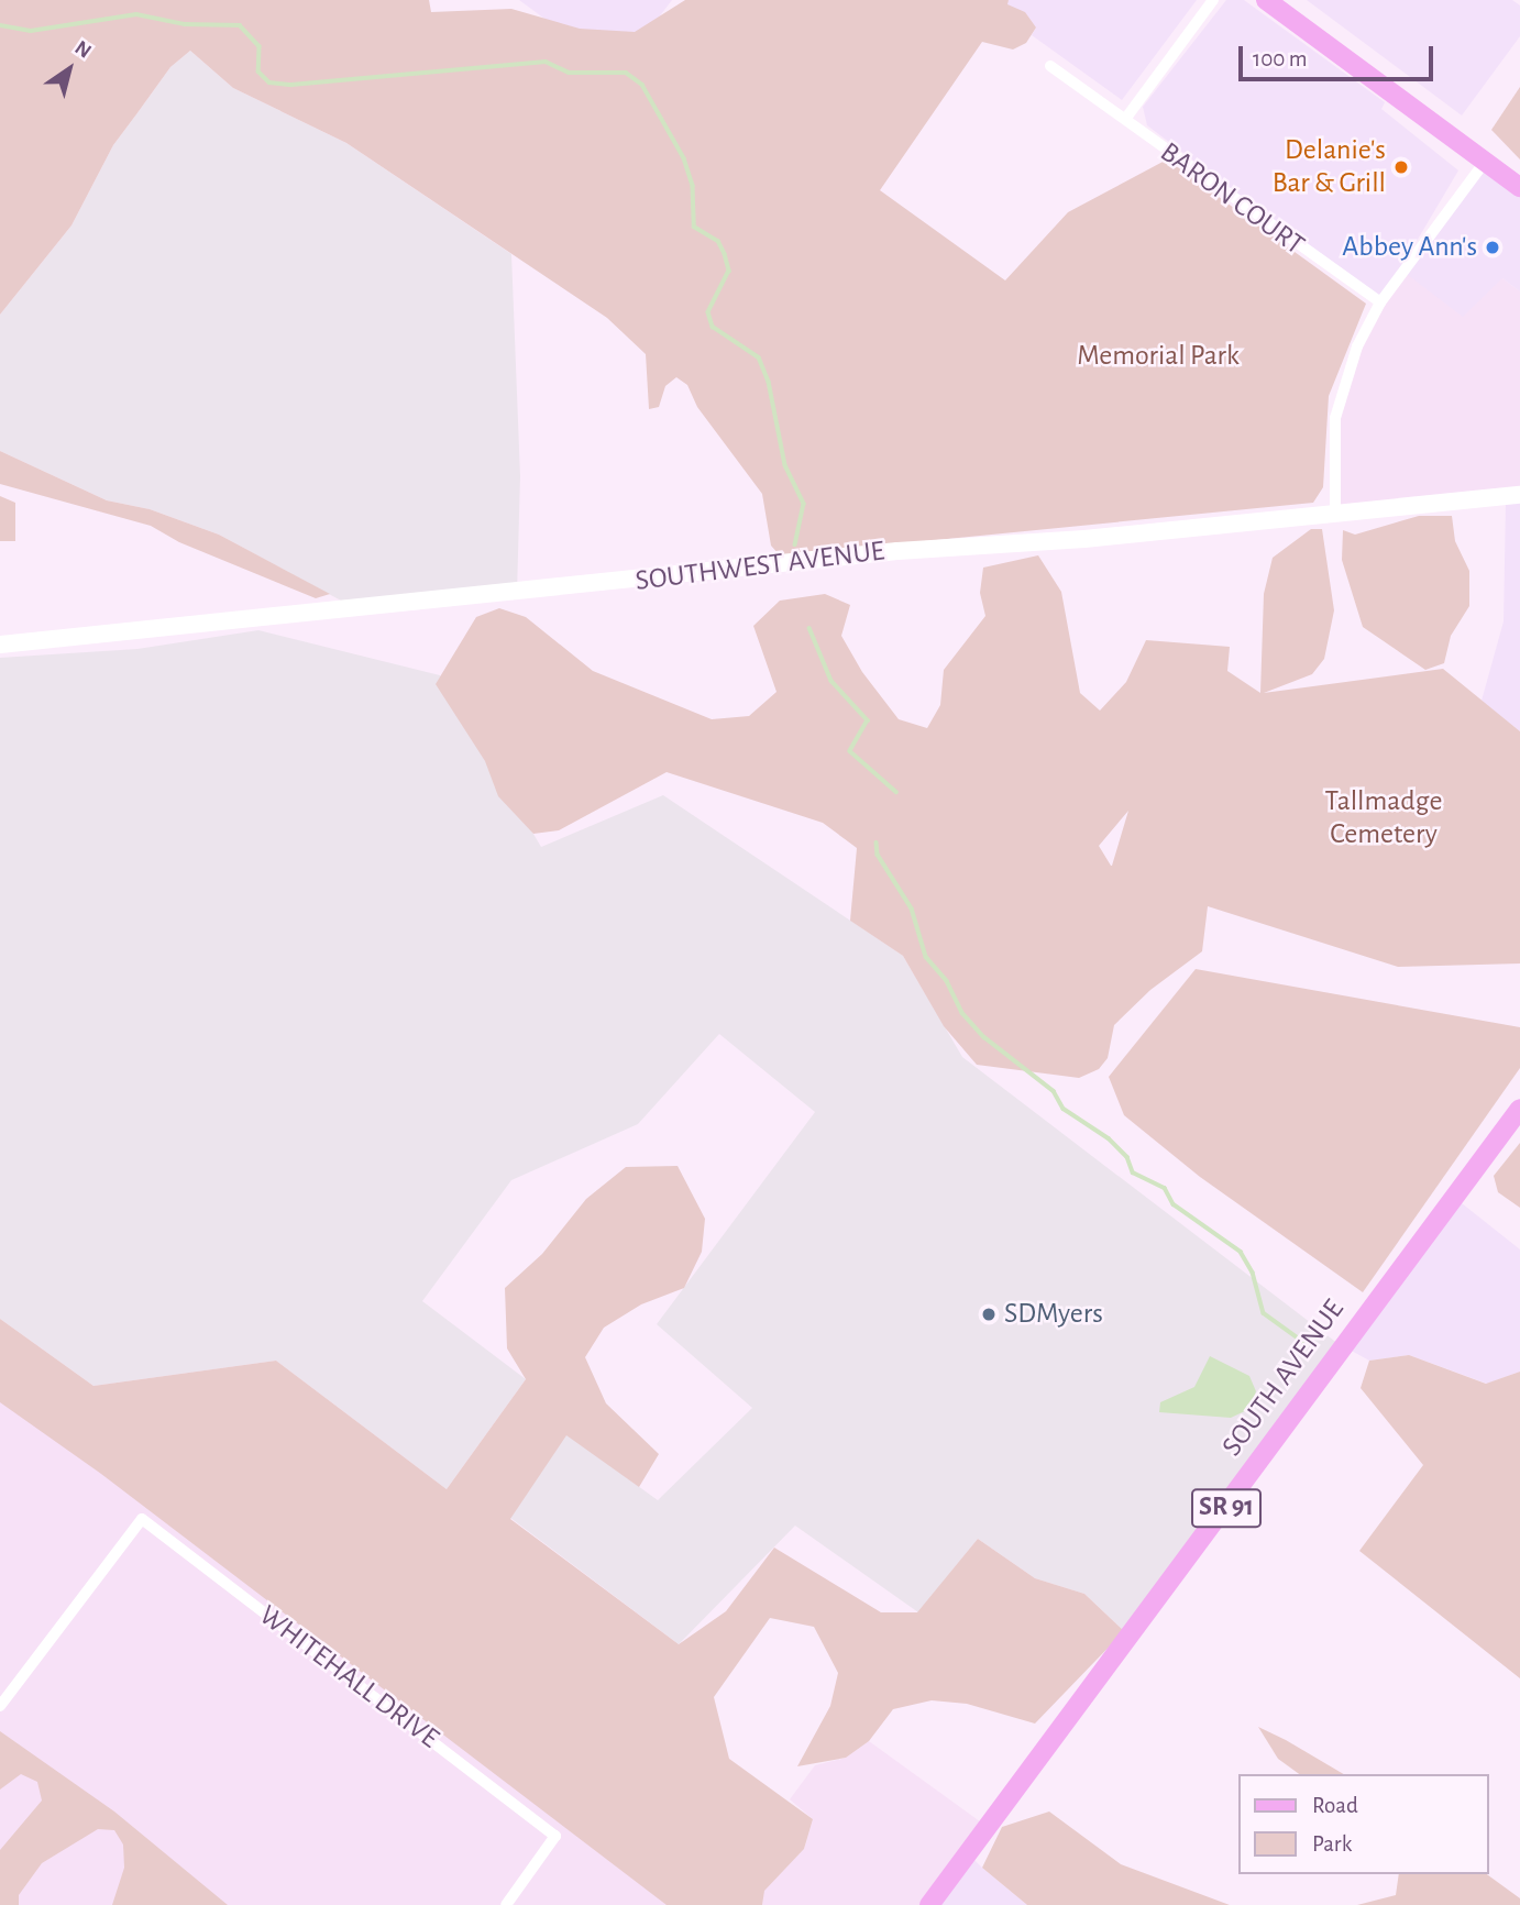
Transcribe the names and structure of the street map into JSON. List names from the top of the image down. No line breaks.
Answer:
{"streets":{"main road":["SOUTH AVENUE","SR 91"],"street":["BARON COURT","SOUTHWEST AVENUE","WHITEHALL DRIVE"]},"parks":["Memorial Park","Tallmadge Cemetery"],"places":["Delanie's Bar & Grill","Abbey Ann's","SDMyers"],"legend":["Road","Park"],"scale_bar":"100 m","north":"top right"}
